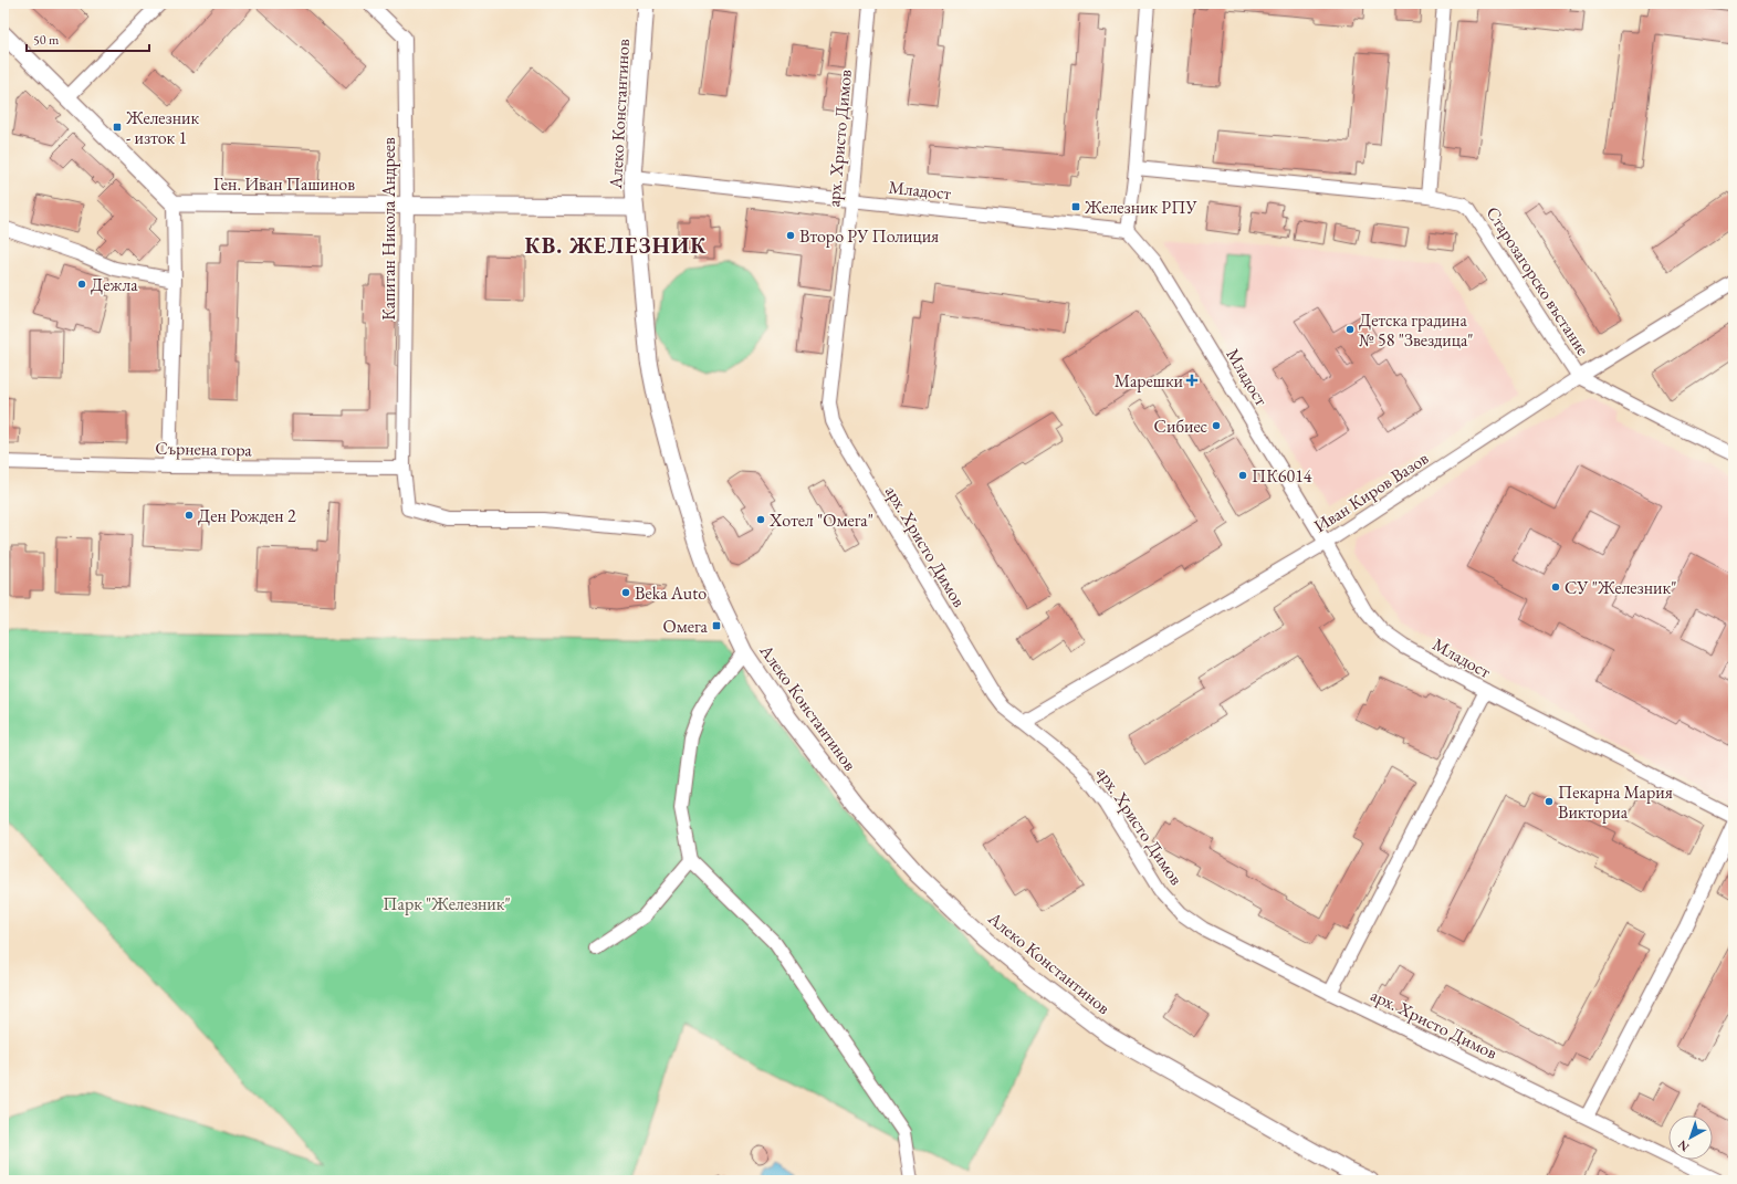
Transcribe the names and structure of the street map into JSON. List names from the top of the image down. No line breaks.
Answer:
{"streets":{"street":["Алеко Константинов","арх. Христо Димов","Ген. Иван Пашинов","Младост","Капитан Никола Андреев","Старозагорско въстание","Сърнена гора","Иван Киров Вазов"]},"crossings":[["Алеко Константинов","Ген. Иван Пашинов"],["Алеко Константинов","Младост"],["арх. Христо Димов","Младост"],["арх. Христо Димов","Иван Киров Вазов"],["Ген. Иван Пашинов","Капитан Никола Андреев"],["Младост","Иван Киров Вазов"],["Капитан Никола Андреев","Сърнена гора"],["Старозагорско въстание","Иван Киров Вазов"]],"districts":["КВ. ЖЕЛЕЗНИК"],"parks":["Парк \"Железник\""],"places":{"transit":["Железник - изток 1","Железник РПУ","Омега"],"other":["Второ РУ Полиция","Дежла","Детска градина № 58 \"Звездица\"","Сибиес","ПК6014","Ден Рожден 2","Хотел \"Омега\"","СУ \"Железник\"","Beka Auto","Пекарна Мария Викториа"],"health":["Марешки"]},"scale_bar":"50 m","north":"bottom left"}
